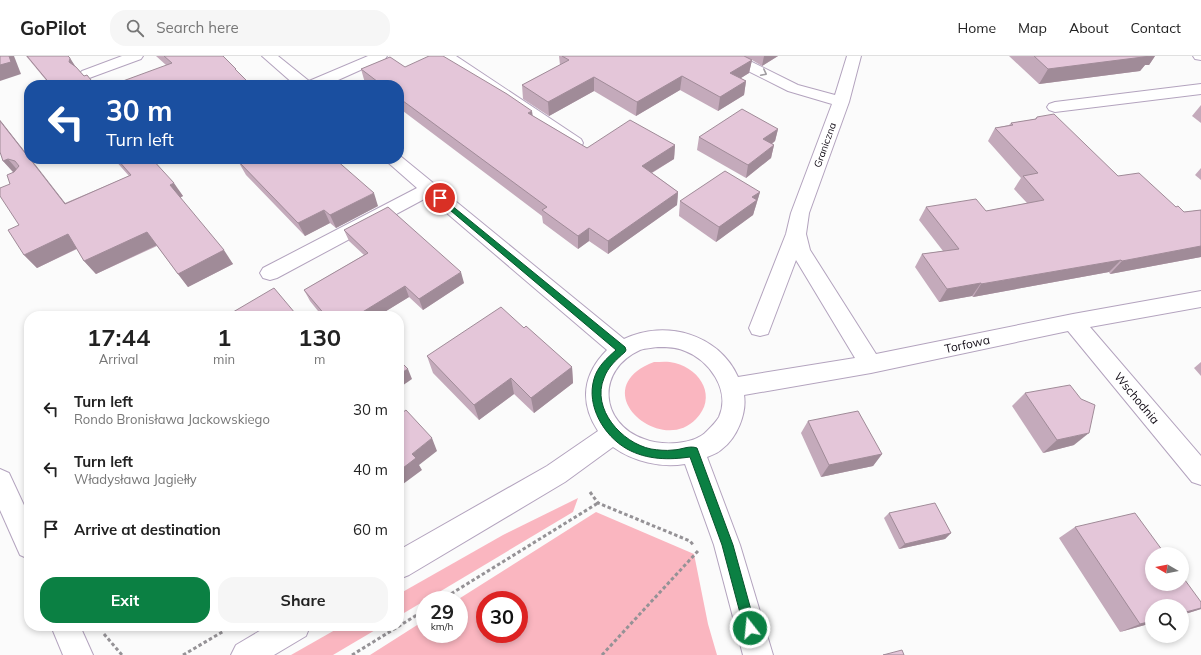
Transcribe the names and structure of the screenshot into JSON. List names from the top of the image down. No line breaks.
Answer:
{"streets":{"street":["Graniczna","Torfowa","Wschodnia"]},"crossings":[["Graniczna","Torfowa"],["Torfowa","Wschodnia"]],"north":"left","page":{"header":"GoPilot","search":"Search here","nav":["Home","Map","About","Contact"],"turn":["30 m","Turn left"],"eta":["17:44","Arrival","1","min","130","m"],"list":[{"name":"Turn left","note":"Rondo Bronisława Jackowskiego","value":"30 m"},{"name":"Turn left","note":"Władysława Jagiełły","value":"40 m"},{"name":"Arrive at destination","value":"60 m"}],"buttons":["Exit","Share"],"speed":"29 km/h","limit":"30"}}
